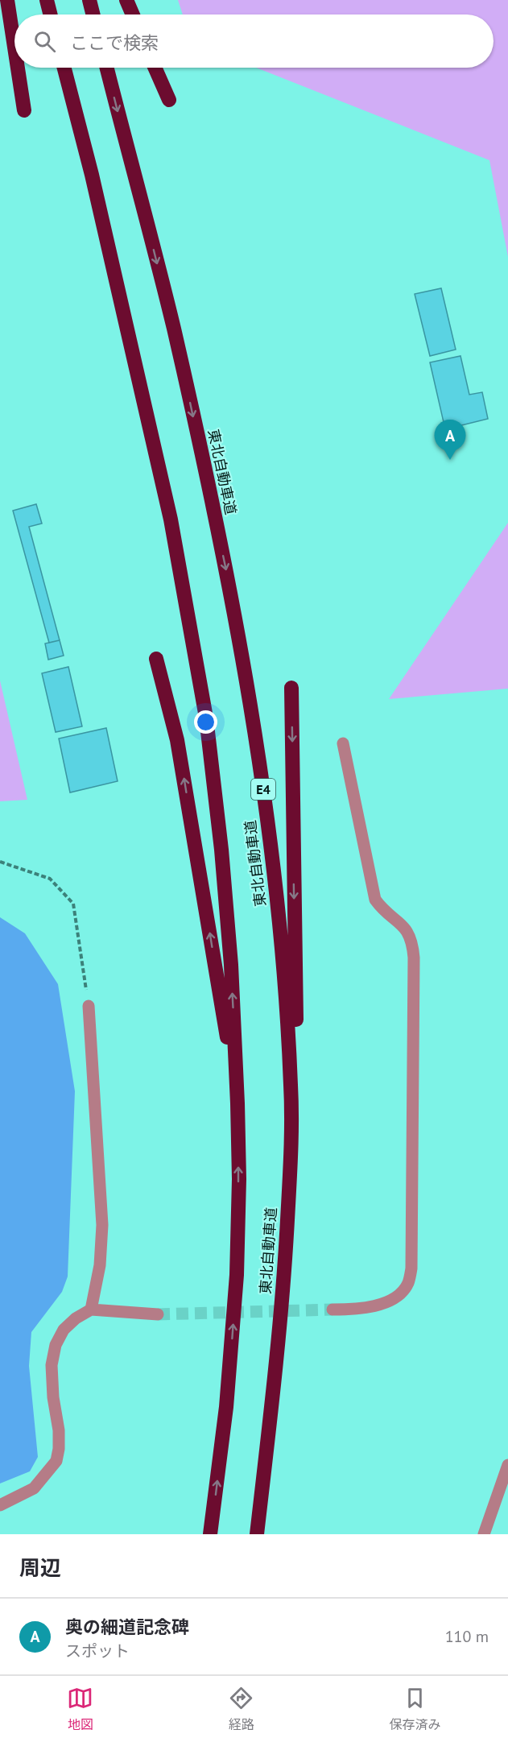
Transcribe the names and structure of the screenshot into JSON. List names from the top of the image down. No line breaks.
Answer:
{"streets":{"highway":["東北自動車道","E4"]},"page":{"search":"ここで検索","pins":"A","heading":"周辺","list":[{"mark":"A","name":"奥の細道記念碑","note":"スポット","value":"110 m"}],"nav":["地図","経路","保存済み"]}}
